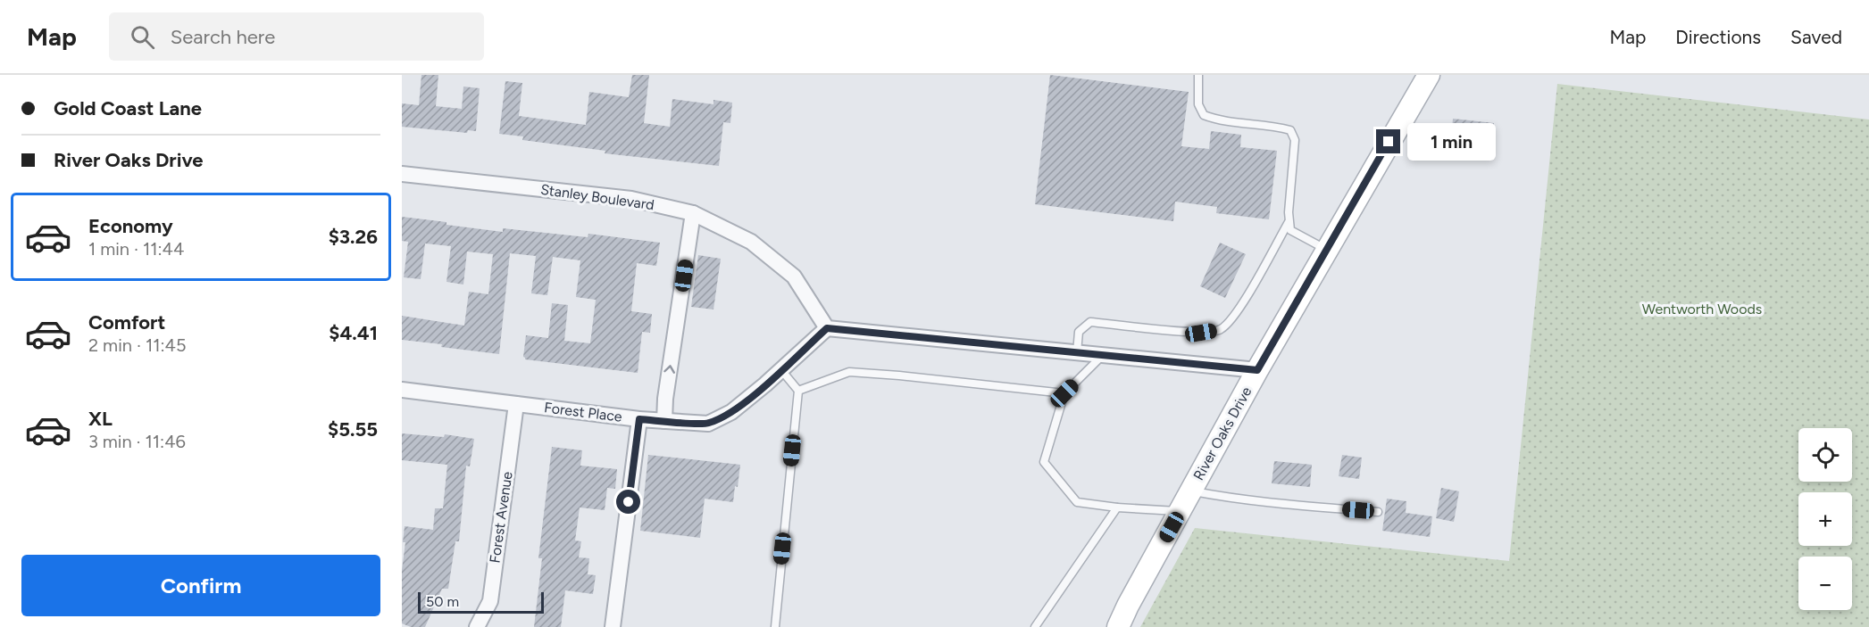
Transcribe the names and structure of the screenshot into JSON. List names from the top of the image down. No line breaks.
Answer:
{"streets":{"main road":["River Oaks Drive"],"street":["Stanley Boulevard","Forest Place","Forest Avenue"]},"crossings":[["Stanley Boulevard","Forest Place"],["Forest Place","Forest Avenue"]],"parks":["Wentworth Woods"],"scale_bar":"50 m","page":{"header":"Map","search":"Search here","nav":["Map","Directions","Saved"],"banner":["Gold Coast Lane","River Oaks Drive"],"bubble":"1 min","list":[{"name":"Economy","note":"1 min · 11:44","value":"$3.26"},{"name":"Comfort","note":"2 min · 11:45","value":"$4.41"},{"name":"XL","note":"3 min · 11:46","value":"$5.55"}],"map_buttons":["+","−"],"buttons":"Confirm","scale":"50 m"}}
